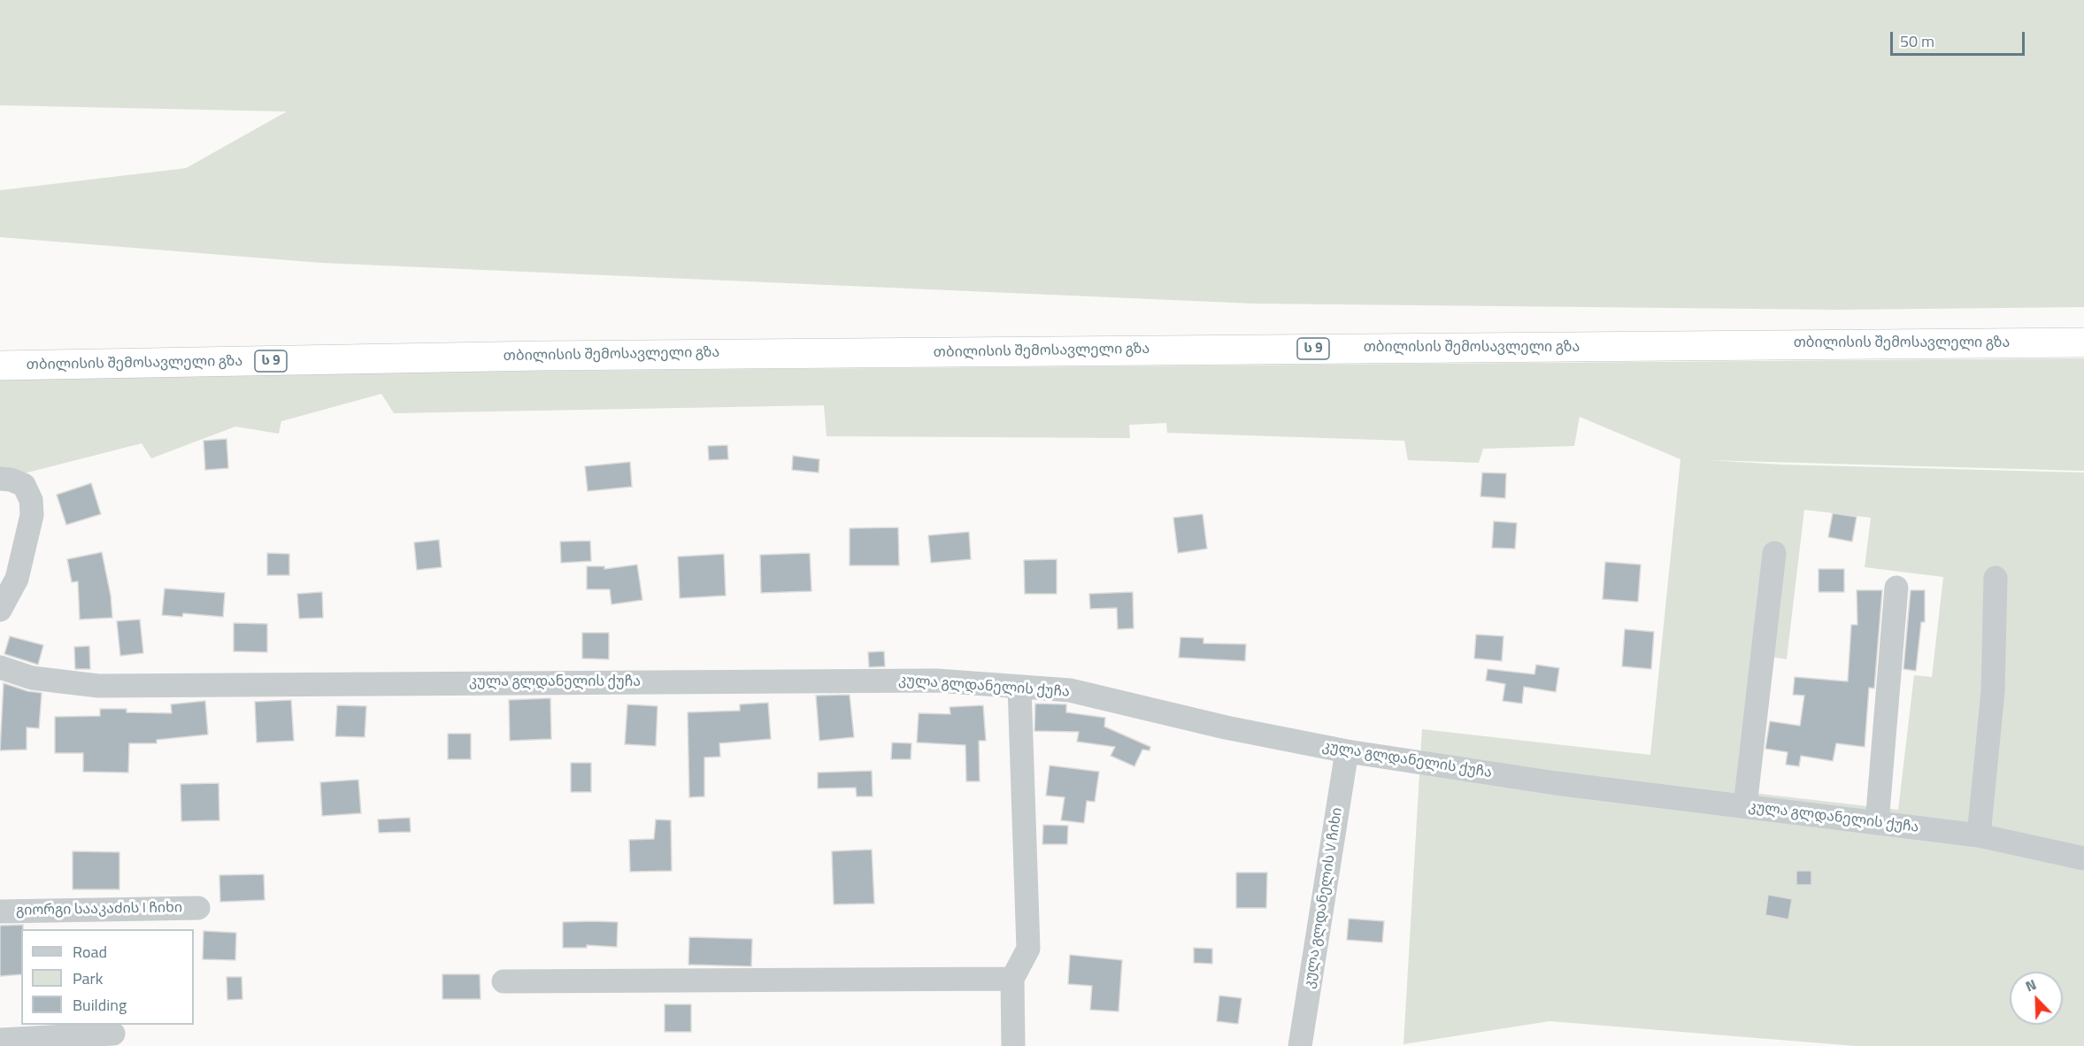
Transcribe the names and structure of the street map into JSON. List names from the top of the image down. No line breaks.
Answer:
{"streets":{"highway":["თბილისის შემოსავლელი გზა","ს 9"],"street":["კულა გლდანელის ქუჩა","კულა გლდანელის V ჩიხი","გიორგი სააკაძის I ჩიხი"]},"crossings":[["კულა გლდანელის ქუჩა","კულა გლდანელის V ჩიხი"]],"legend":["Road","Park","Building"],"scale_bar":"50 m","north":"top left"}
